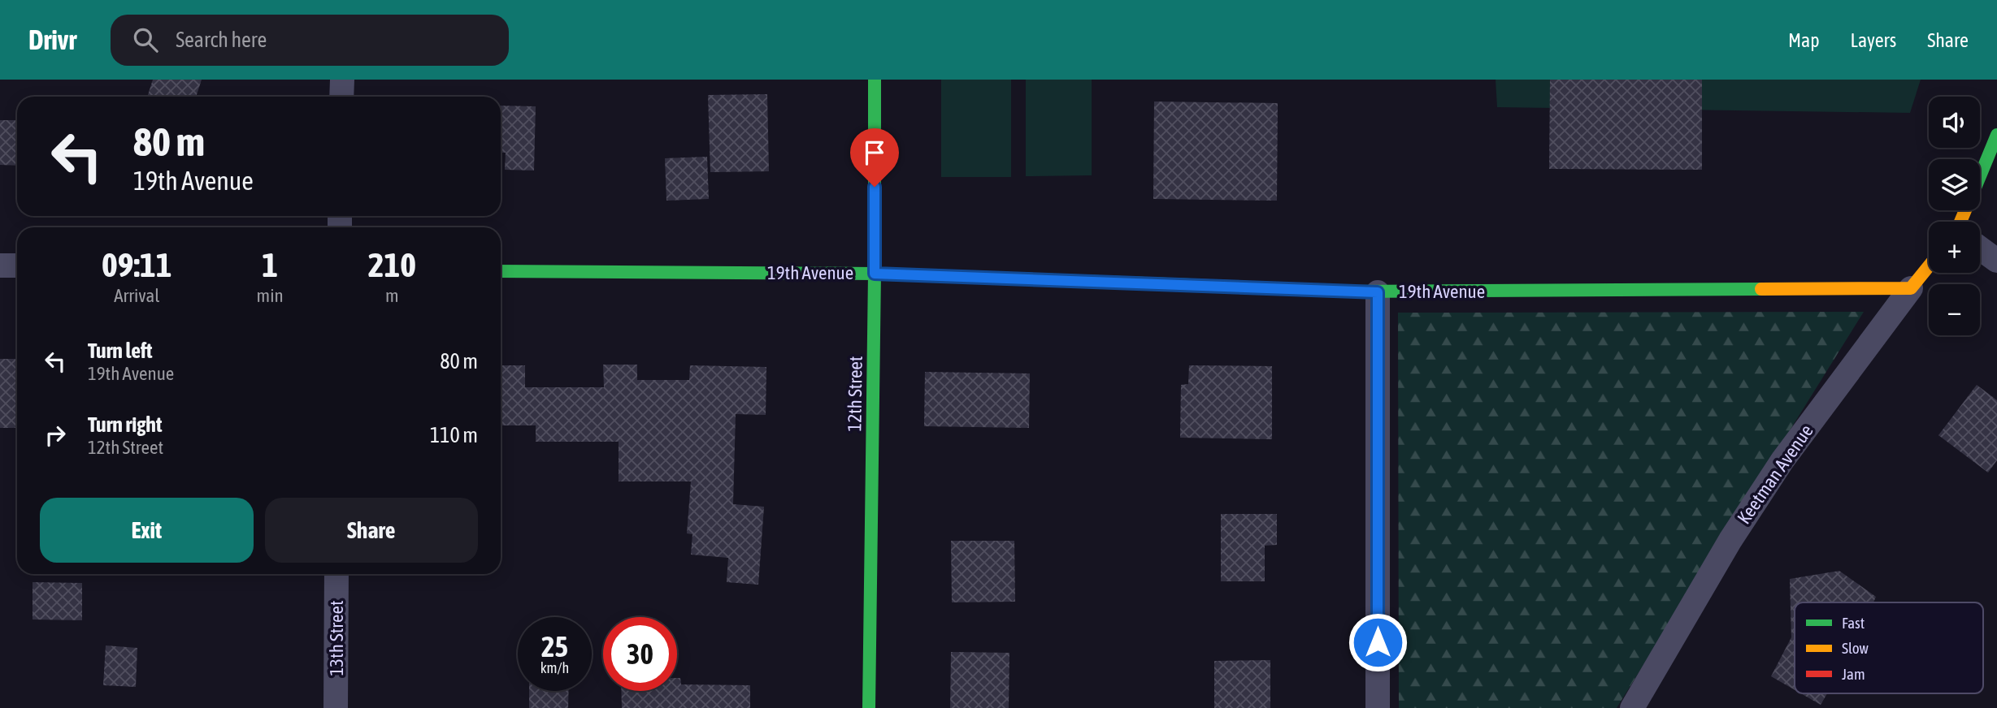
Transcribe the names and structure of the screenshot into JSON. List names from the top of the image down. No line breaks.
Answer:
{"streets":{"street":["19th Avenue","12th Street","Keetman Avenue","13th Street"]},"crossings":[["19th Avenue","12th Street"],["19th Avenue","Keetman Avenue"]],"legend":["Fast","Slow","Jam"],"page":{"header":"Drivr","search":"Search here","nav":["Map","Layers","Share"],"map_buttons":["+","−"],"turn":["80 m","19th Avenue"],"eta":["09:11","Arrival","1","min","210","m"],"list":[{"name":"Turn left","note":"19th Avenue","value":"80 m"},{"name":"Turn right","note":"12th Street","value":"110 m"}],"buttons":["Exit","Share"],"speed":"25 km/h","limit":"30"}}
